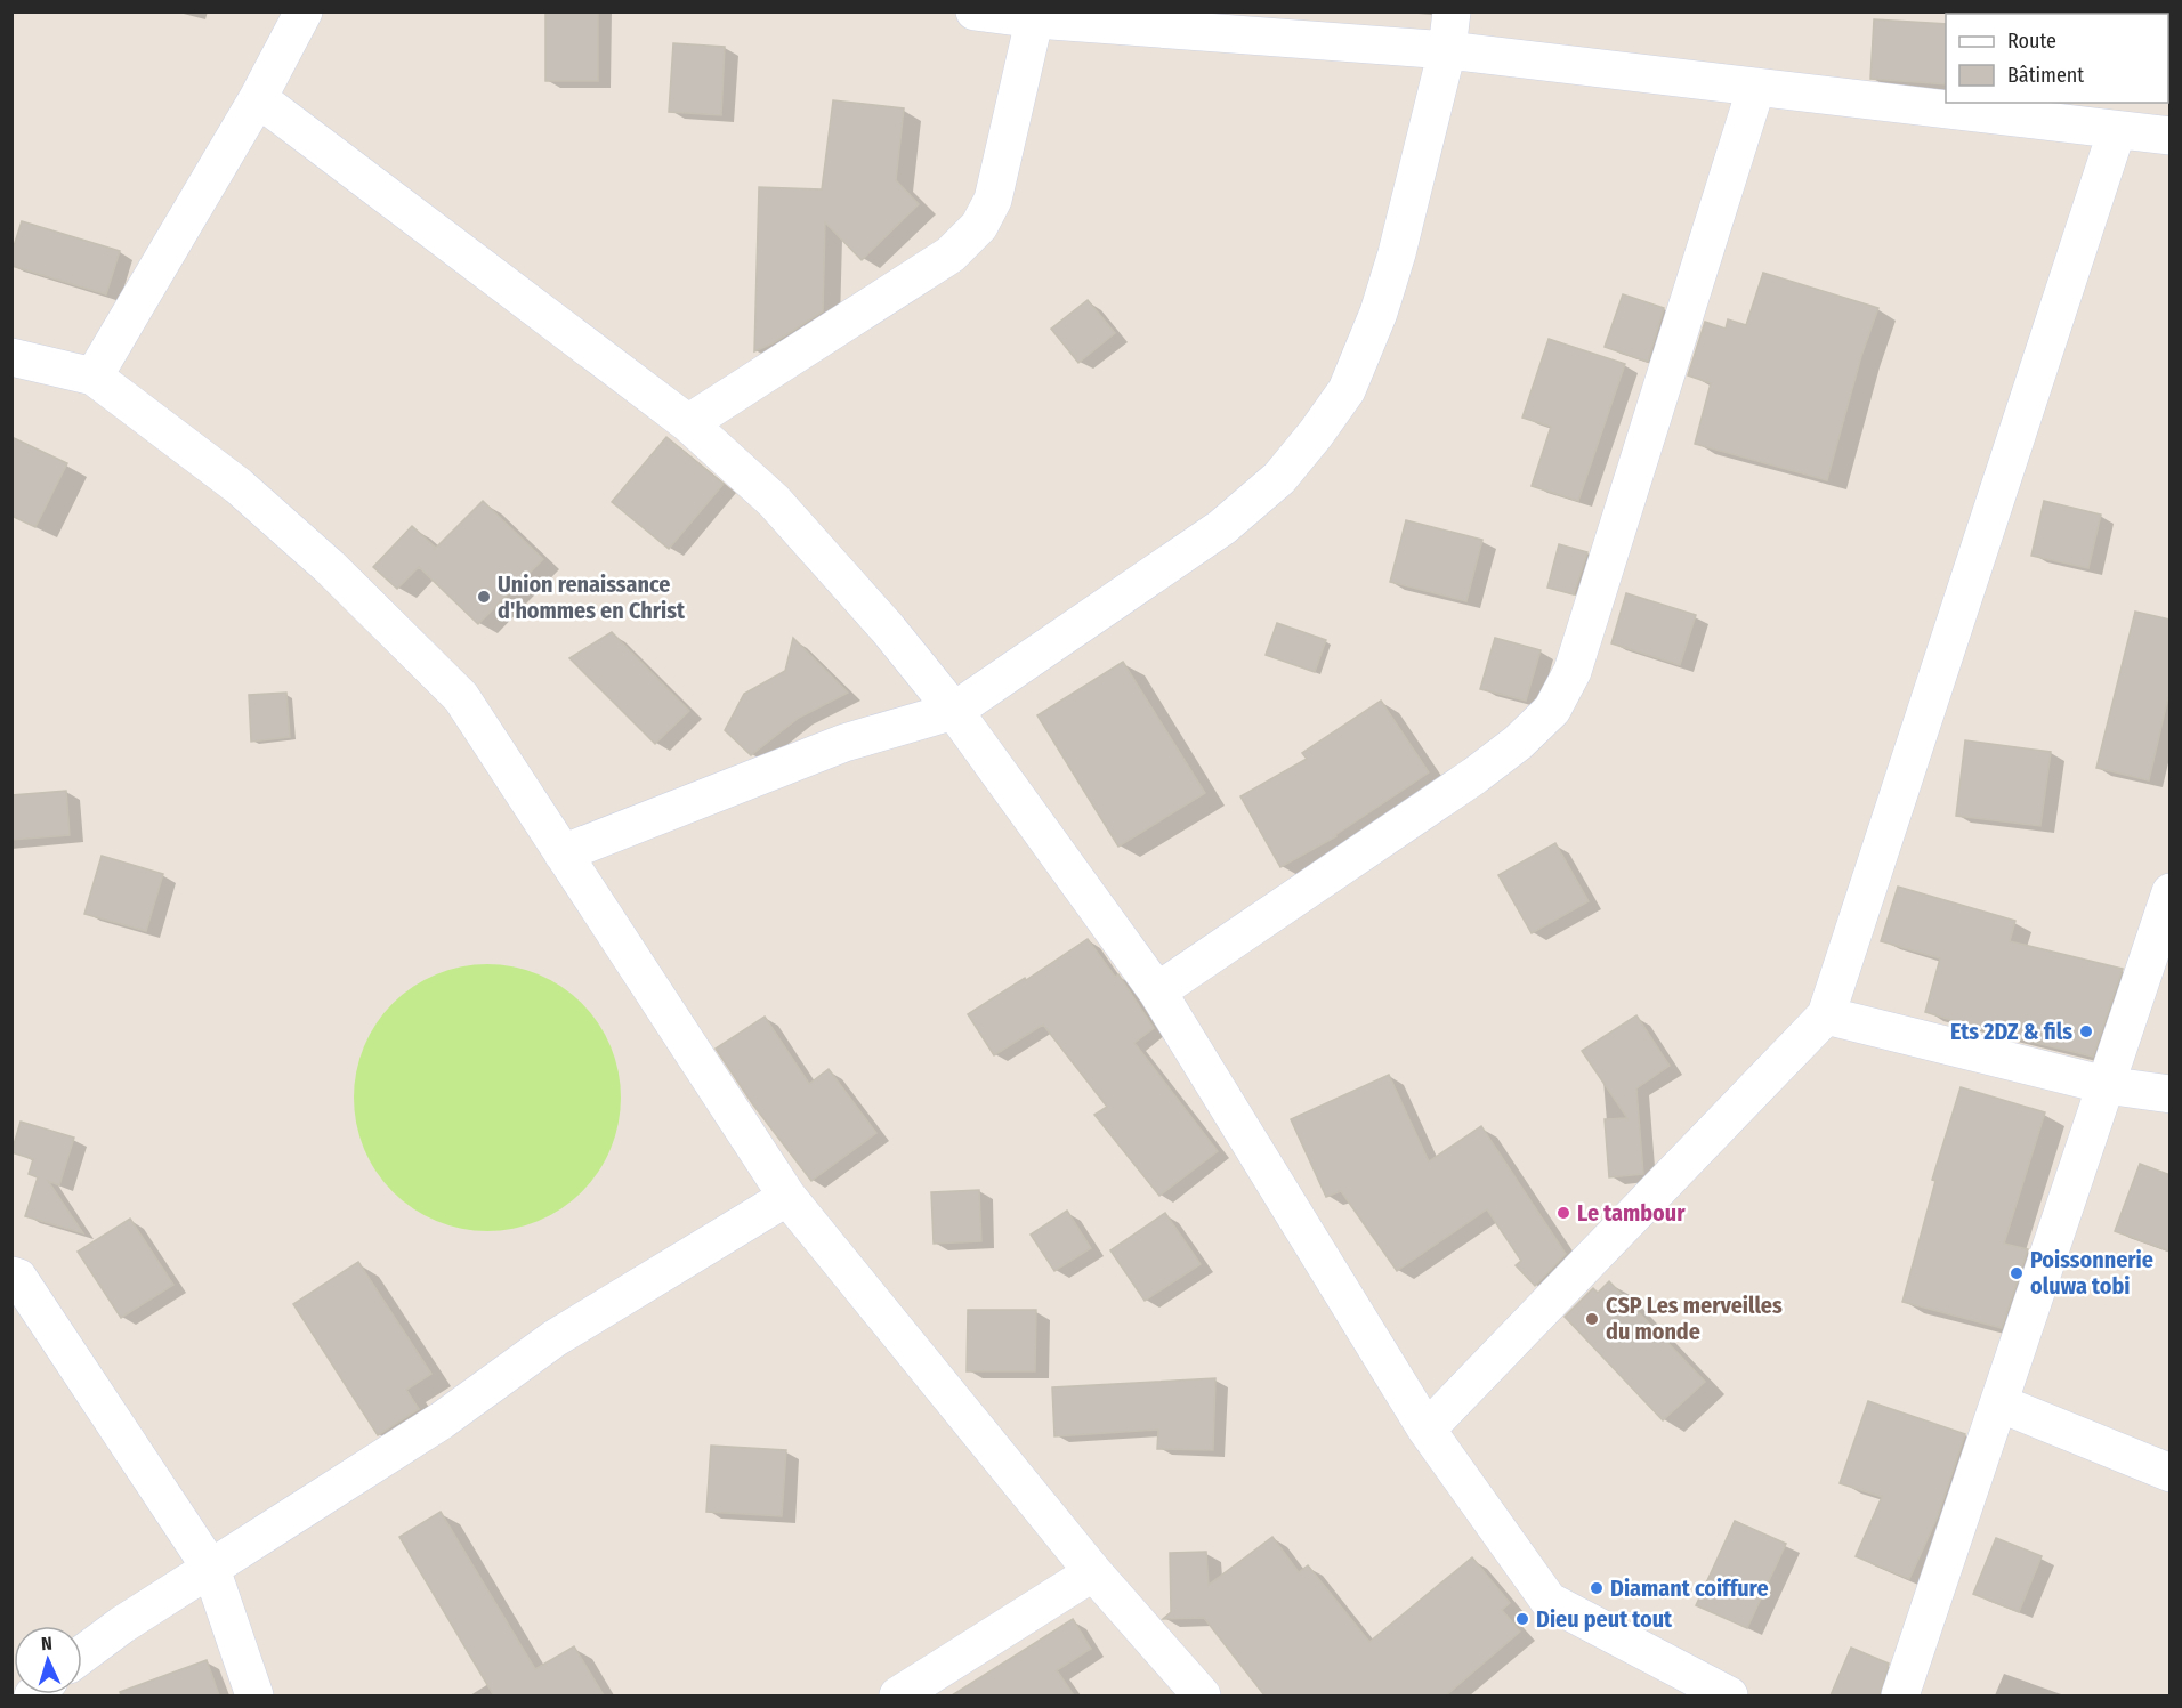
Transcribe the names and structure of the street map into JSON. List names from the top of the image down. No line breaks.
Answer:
{"places":["Union renaissance d'hommes en Christ","Ets 2DZ & fils","Le tambour","Poissonnerie oluwa tobi","CSP Les merveilles du monde","Diamant coiffure","Dieu peut tout"],"legend":["Route","Bâtiment"],"north":"top"}
